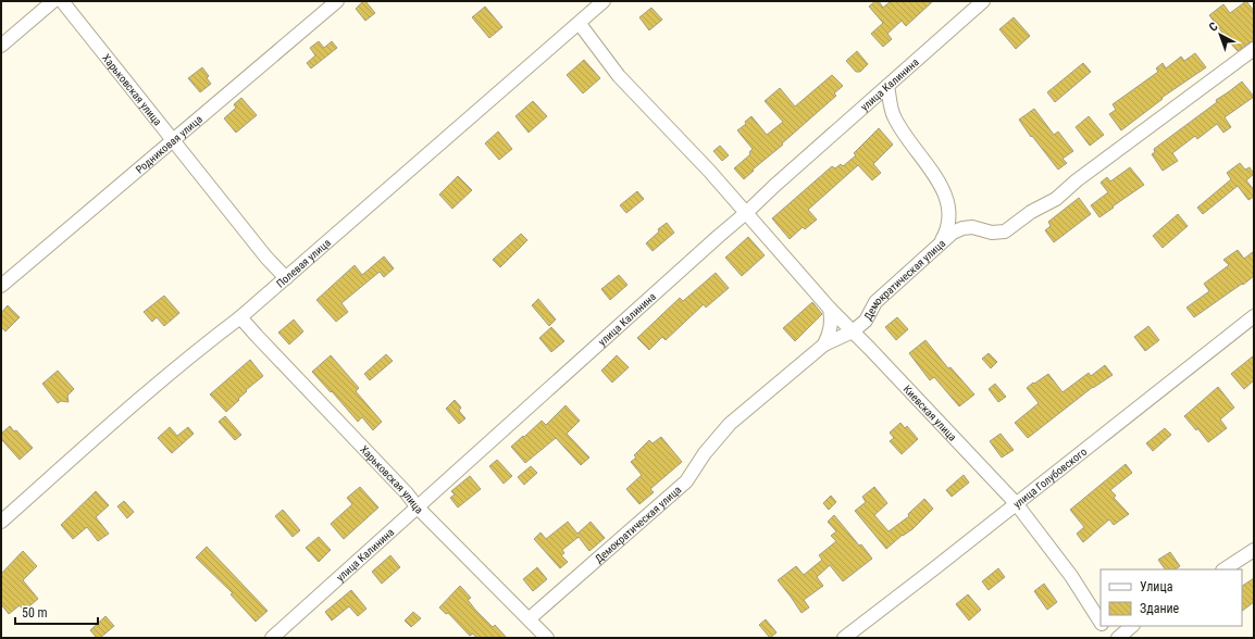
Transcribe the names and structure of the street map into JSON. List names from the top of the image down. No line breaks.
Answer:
{"streets":{"street":["улица Калинина","Харьковская улица","Родниковая улица","Полевая улица","Демократическая улица","Киевская улица","улица Голубовского"]},"crossings":[["улица Калинина","Харьковская улица"],["улица Калинина","Киевская улица"],["Харьковская улица","Родниковая улица"],["Харьковская улица","Полевая улица"],["Харьковская улица","Демократическая улица"],["Полевая улица","Киевская улица"],["Демократическая улица","Киевская улица"],["Киевская улица","улица Голубовского"]],"legend":["Улица","Здание"],"scale_bar":"50 m","north":"top left"}
